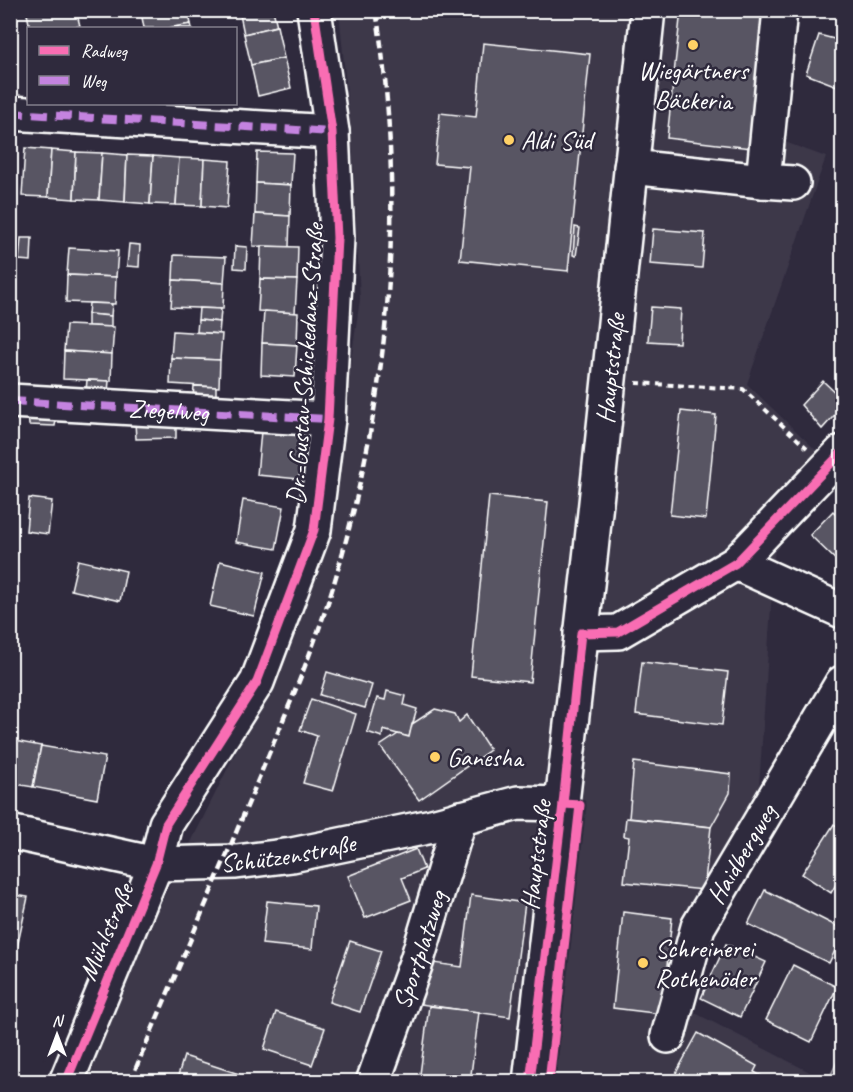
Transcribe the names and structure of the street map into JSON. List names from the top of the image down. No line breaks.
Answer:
{"streets":{"street":["Dr.-Gustav-Schickedanz-Straße","Hauptstraße","Ziegelweg","Schützenstraße","Haidbergweg","Mühlstraße","Sportplatzweg"]},"crossings":[["Dr.-Gustav-Schickedanz-Straße","Ziegelweg"],["Dr.-Gustav-Schickedanz-Straße","Schützenstraße"],["Dr.-Gustav-Schickedanz-Straße","Mühlstraße"],["Hauptstraße","Schützenstraße"],["Schützenstraße","Mühlstraße"],["Schützenstraße","Sportplatzweg"]],"places":["Wiegärtners Bäckeria","Aldi Süd","Ganesha","Schreinerei Rothenöder"],"legend":["Radweg","Weg"],"north":"top"}
